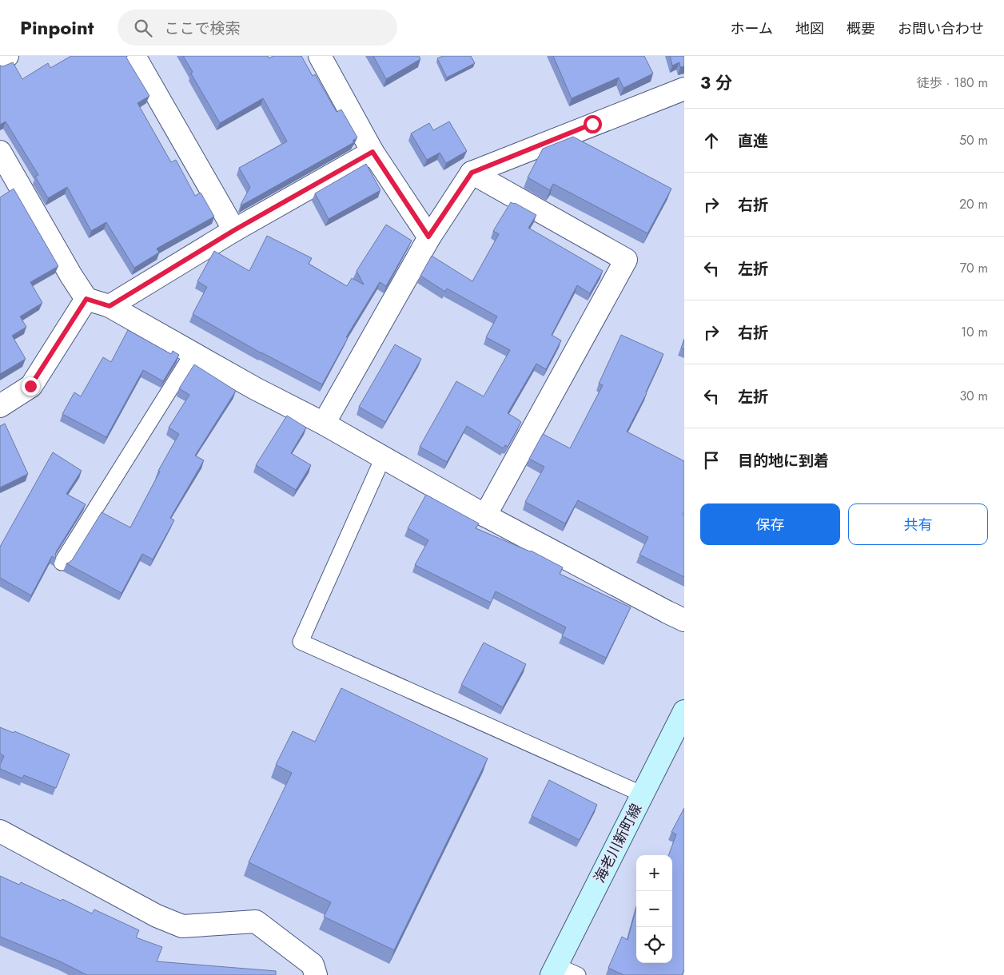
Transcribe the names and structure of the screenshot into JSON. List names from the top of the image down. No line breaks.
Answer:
{"streets":{"main road":["海老川新町線"]},"page":{"header":"Pinpoint","search":"ここで検索","nav":["ホーム","地図","概要","お問い合わせ"],"heading":["3 分","徒歩 · 180 m"],"list":[["直進","50 m"],["右折","20 m"],["左折","70 m"],["右折","10 m"],["左折","30 m"],"目的地に到着"],"buttons":["保存","共有"],"map_buttons":["+","−"]}}
